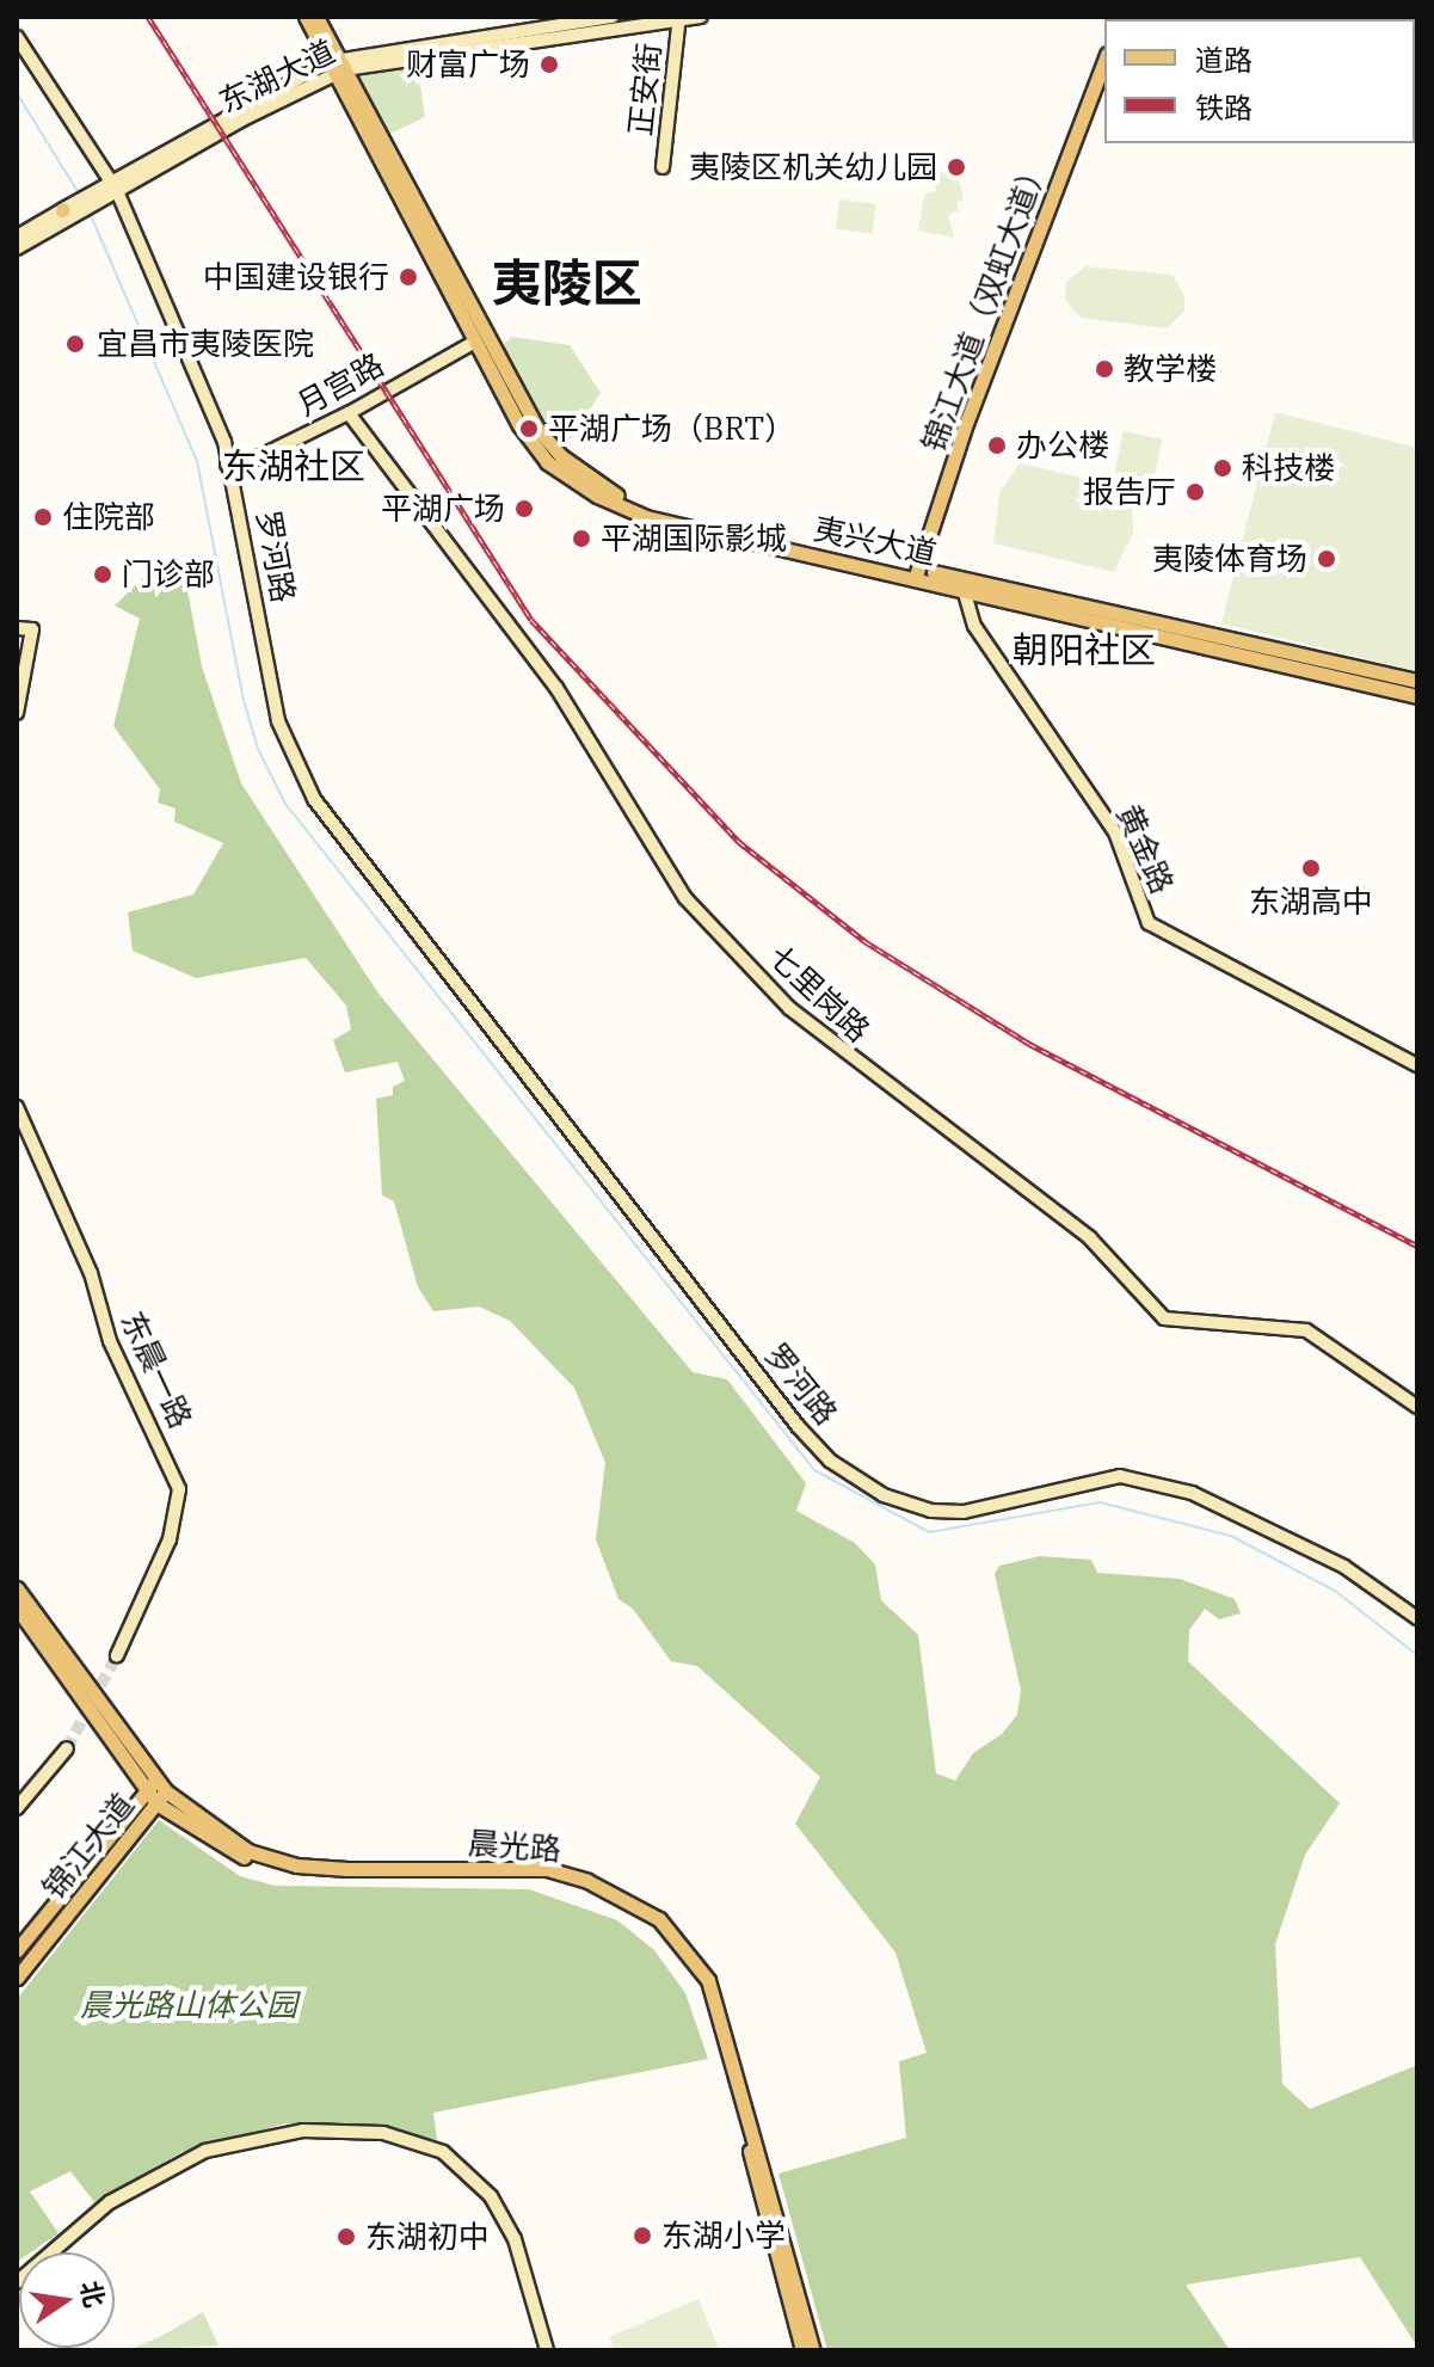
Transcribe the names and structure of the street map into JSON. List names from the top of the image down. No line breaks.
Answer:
{"streets":{"main road":["东湖大道","正安街","锦江大道（双虹大道）","月宫路","夷兴大道","罗河路","黄金路","七里岗路","东晨一路","锦江大道","晨光路"]},"crossings":[["东湖大道","正安街"],["东湖大道","夷兴大道"],["东湖大道","罗河路"],["锦江大道（双虹大道）","夷兴大道"],["月宫路","夷兴大道"],["月宫路","罗河路"],["月宫路","七里岗路"],["夷兴大道","黄金路"],["锦江大道","晨光路"]],"districts":["夷陵区","东湖社区","朝阳社区"],"parks":["晨光路山体公园"],"places":["财富广场","夷陵区机关幼儿园","中国建设银行","宜昌市夷陵医院","教学楼","平湖广场（BRT）","办公楼","科技楼","报告厅","平湖广场","住院部","平湖国际影城","夷陵体育场","门诊部","东湖高中","东湖小学","东湖初中"],"legend":["道路","铁路"],"north":"right"}
